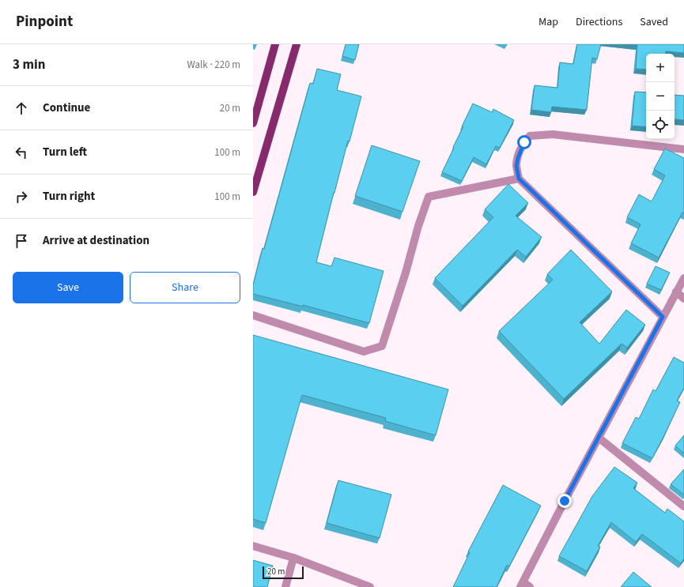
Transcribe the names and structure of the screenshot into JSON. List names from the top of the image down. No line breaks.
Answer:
{"scale_bar":"20 m","page":{"header":"Pinpoint","nav":["Map","Directions","Saved"],"heading":["3 min","Walk · 220 m"],"map_buttons":["+","−"],"list":[["Continue","20 m"],["Turn left","100 m"],["Turn right","100 m"],"Arrive at destination"],"buttons":["Save","Share"],"scale":"20 m"}}
